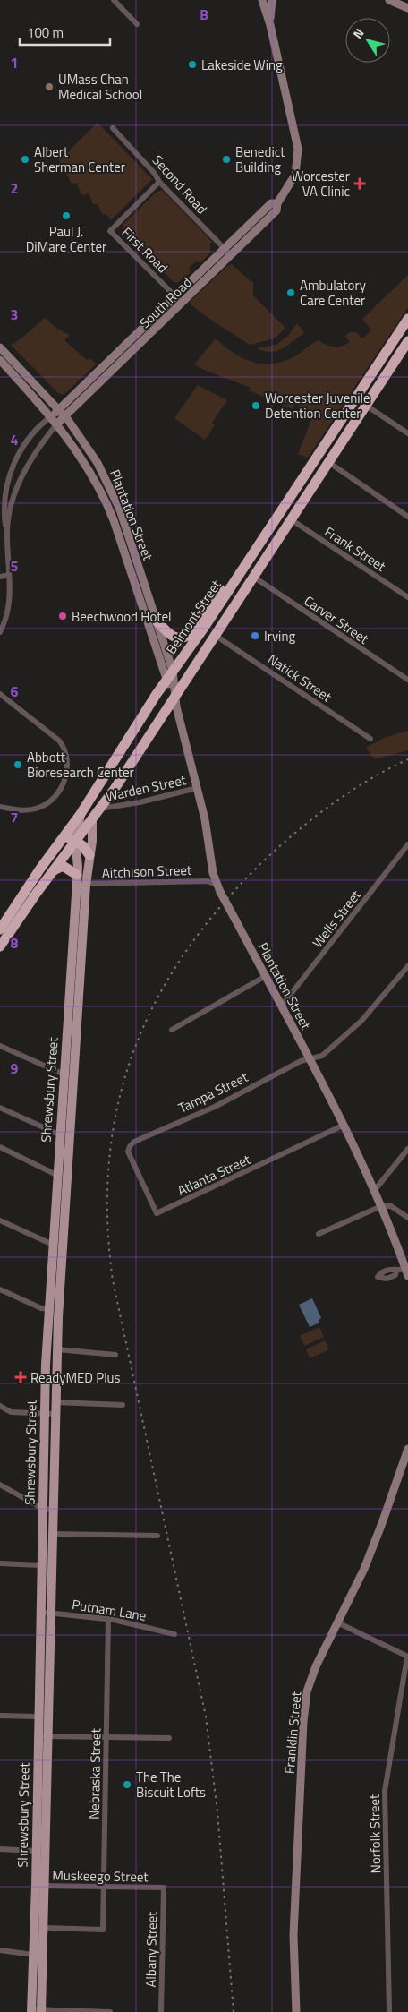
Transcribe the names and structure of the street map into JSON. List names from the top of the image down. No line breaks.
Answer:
{"streets":{"highway":["Belmont Street"],"main road":["South Road","Plantation Street","Shrewsbury Street","Franklin Street"],"street":["Second Road","First Road","Frank Street","Carver Street","Natick Street","Warden Street","Aitchison Street","Wells Street","Tampa Street","Atlanta Street","Putnam Lane","Nebraska Street","Norfolk Street","Muskeego Street","Albany Street"]},"crossings":[["Second Road","First Road"],["Second Road","South Road"],["First Road","South Road"],["South Road","Plantation Street"],["Plantation Street","Belmont Street"],["Plantation Street","Warden Street"],["Plantation Street","Aitchison Street"],["Plantation Street","Wells Street"],["Plantation Street","Tampa Street"],["Plantation Street","Atlanta Street"],["Frank Street","Belmont Street"],["Belmont Street","Carver Street"],["Belmont Street","Natick Street"],["Belmont Street","Warden Street"],["Belmont Street","Shrewsbury Street"],["Aitchison Street","Shrewsbury Street"],["Shrewsbury Street","Putnam Lane"],["Shrewsbury Street","Nebraska Street"],["Shrewsbury Street","Muskeego Street"],["Tampa Street","Atlanta Street"],["Putnam Lane","Nebraska Street"],["Nebraska Street","Muskeego Street"],["Muskeego Street","Albany Street"]],"places":{"other":["Lakeside Wing","UMass Chan Medical School","Albert Sherman Center","Benedict Building","Paul J. DiMare Center","Ambulatory Care Center","Worcester Juvenile Detention Center","Beechwood Hotel","Irving","Abbott Bioresearch Center","The The Biscuit Lofts"],"health":["Worcester VA Clinic","ReadyMED Plus"]},"scale_bar":"100 m","north":"top left","grid":{"columns":["B"],"rows":["1","2","3","4","5","6","7","8","9"]}}
